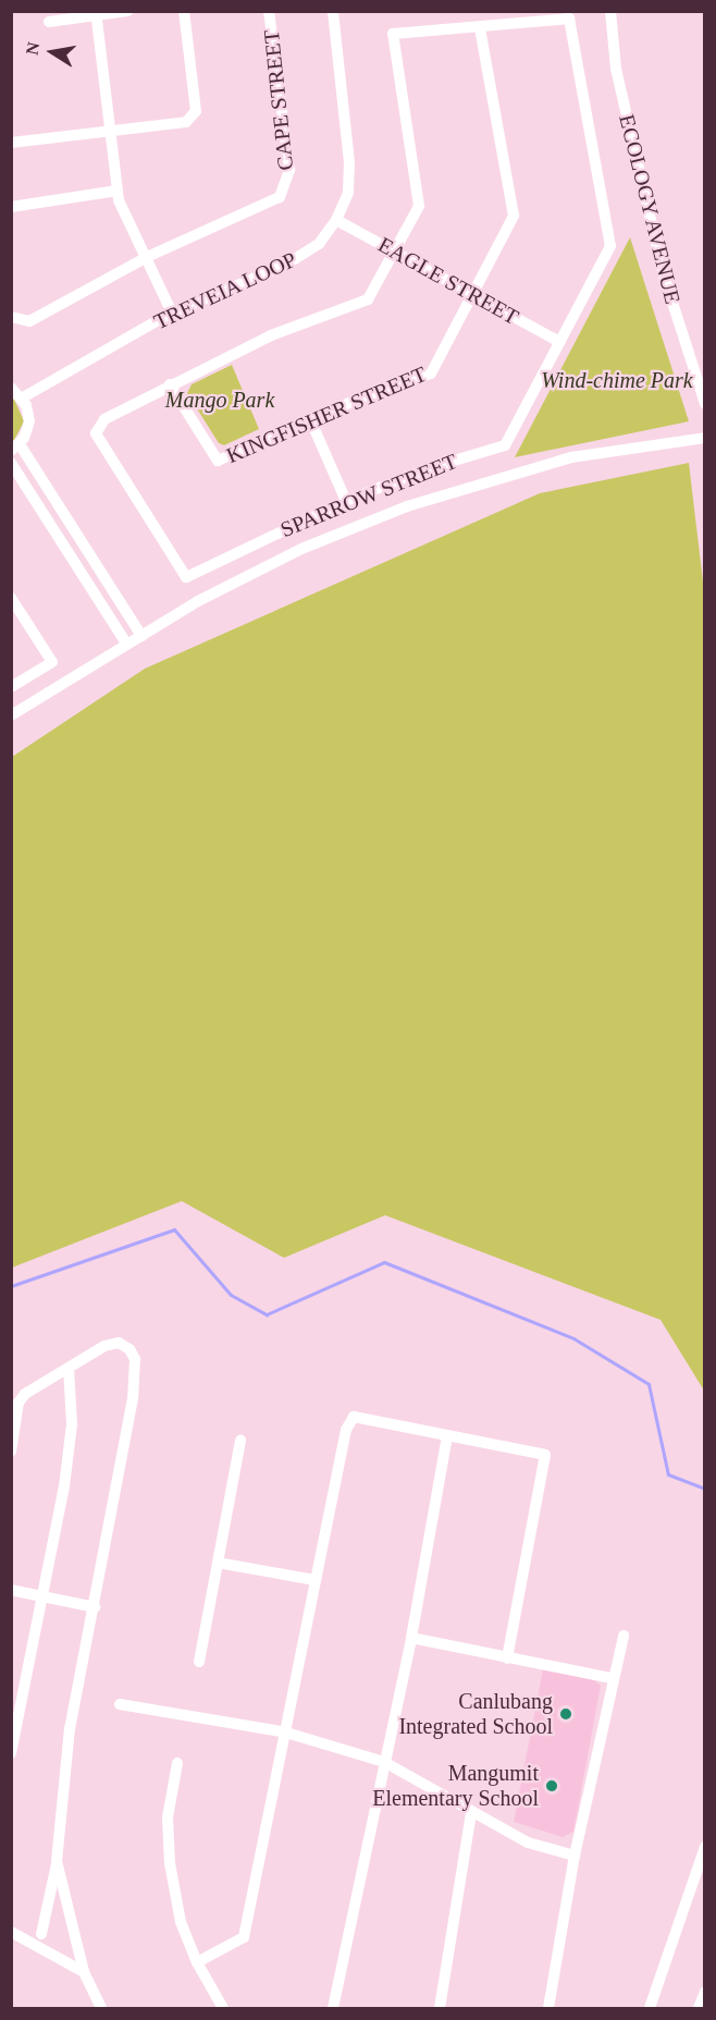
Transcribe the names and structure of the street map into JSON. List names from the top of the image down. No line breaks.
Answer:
{"streets":{"street":["CAPE STREET","ECOLOGY AVENUE","EAGLE STREET","TREVEIA LOOP","KINGFISHER STREET","SPARROW STREET"]},"crossings":[["EAGLE STREET","TREVEIA LOOP"],["EAGLE STREET","KINGFISHER STREET"],["EAGLE STREET","SPARROW STREET"],["KINGFISHER STREET","SPARROW STREET"]],"parks":["Wind-chime Park","Mango Park"],"places":["Canlubang Integrated School","Mangumit Elementary School"],"north":"left"}
